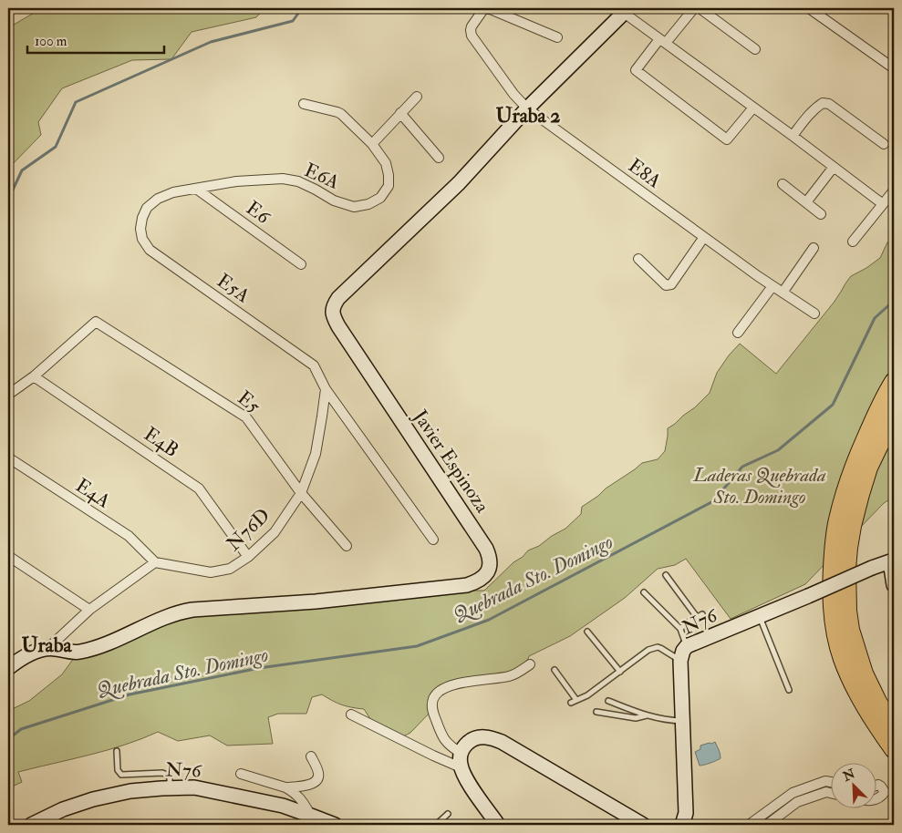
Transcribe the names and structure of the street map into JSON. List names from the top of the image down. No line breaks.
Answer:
{"streets":{"street":["E8A","E6A","E6","E5A","E5","E4B","Javier Espinoza","E4A","N76D","N76"]},"crossings":[["E8A","Javier Espinoza"],["E6A","E6"],["E6A","E5A"],["E5A","N76D"],["E5","E4B"],["E5","N76D"],["E4B","N76D"],["E4A","N76D"]],"districts":["Uraba 2","Uraba"],"water":["Quebrada Sto. Domingo"],"parks":["Laderas Quebrada Sto. Domingo"],"scale_bar":"100 m","north":"top left"}
